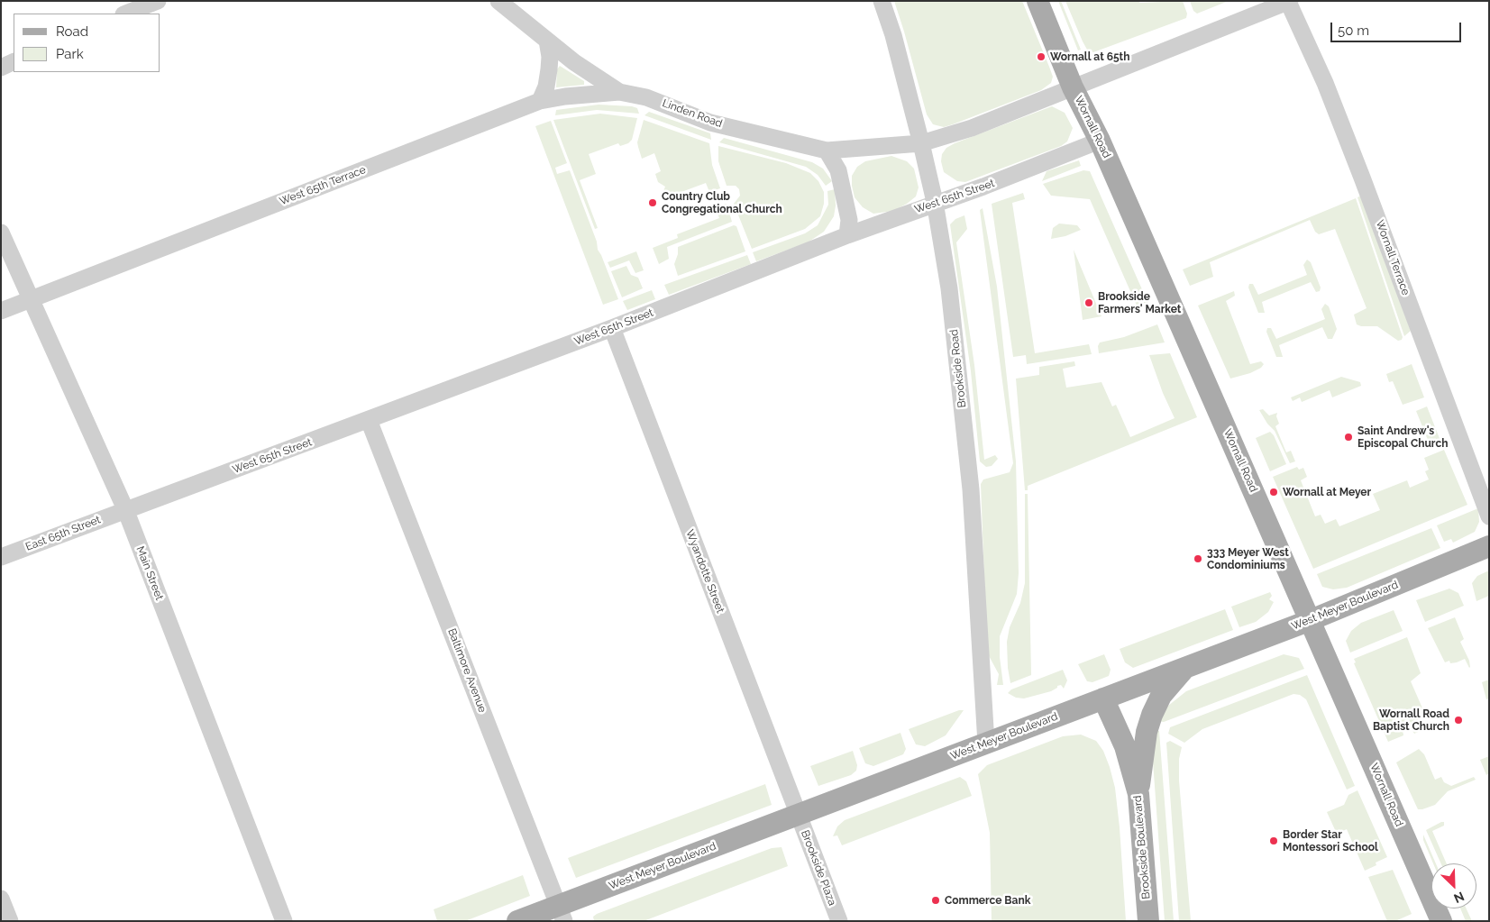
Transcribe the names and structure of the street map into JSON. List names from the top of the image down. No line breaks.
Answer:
{"streets":{"main road":["Wornall Road","West Meyer Boulevard","Brookside Boulevard"],"street":["Linden Road","West 65th Terrace","West 65th Street","Wornall Terrace","Brookside Road","East 65th Street","Wyandotte Street","Main Street","Baltimore Avenue","Brookside Plaza"]},"crossings":[["Linden Road","West 65th Terrace"],["Wornall Road","West 65th Street"],["Wornall Road","West Meyer Boulevard"],["West 65th Terrace","Main Street"],["West 65th Street","Brookside Road"],["West 65th Street","East 65th Street"],["West 65th Street","Wyandotte Street"],["West 65th Street","Main Street"],["West 65th Street","Baltimore Avenue"],["Brookside Road","West Meyer Boulevard"],["East 65th Street","Main Street"],["Wyandotte Street","West Meyer Boulevard"],["Wyandotte Street","Brookside Plaza"],["West Meyer Boulevard","Baltimore Avenue"],["West Meyer Boulevard","Brookside Boulevard"],["West Meyer Boulevard","Brookside Plaza"]],"places":["Wornall at 65th","Country Club Congregational Church","Brookside Farmers' Market","Saint Andrew's Episcopal Church","Wornall at Meyer","333 Meyer West Condominiums","Wornall Road Baptist Church","Border Star Montessori School","Commerce Bank"],"legend":["Road","Park"],"scale_bar":"50 m","north":"bottom right"}
